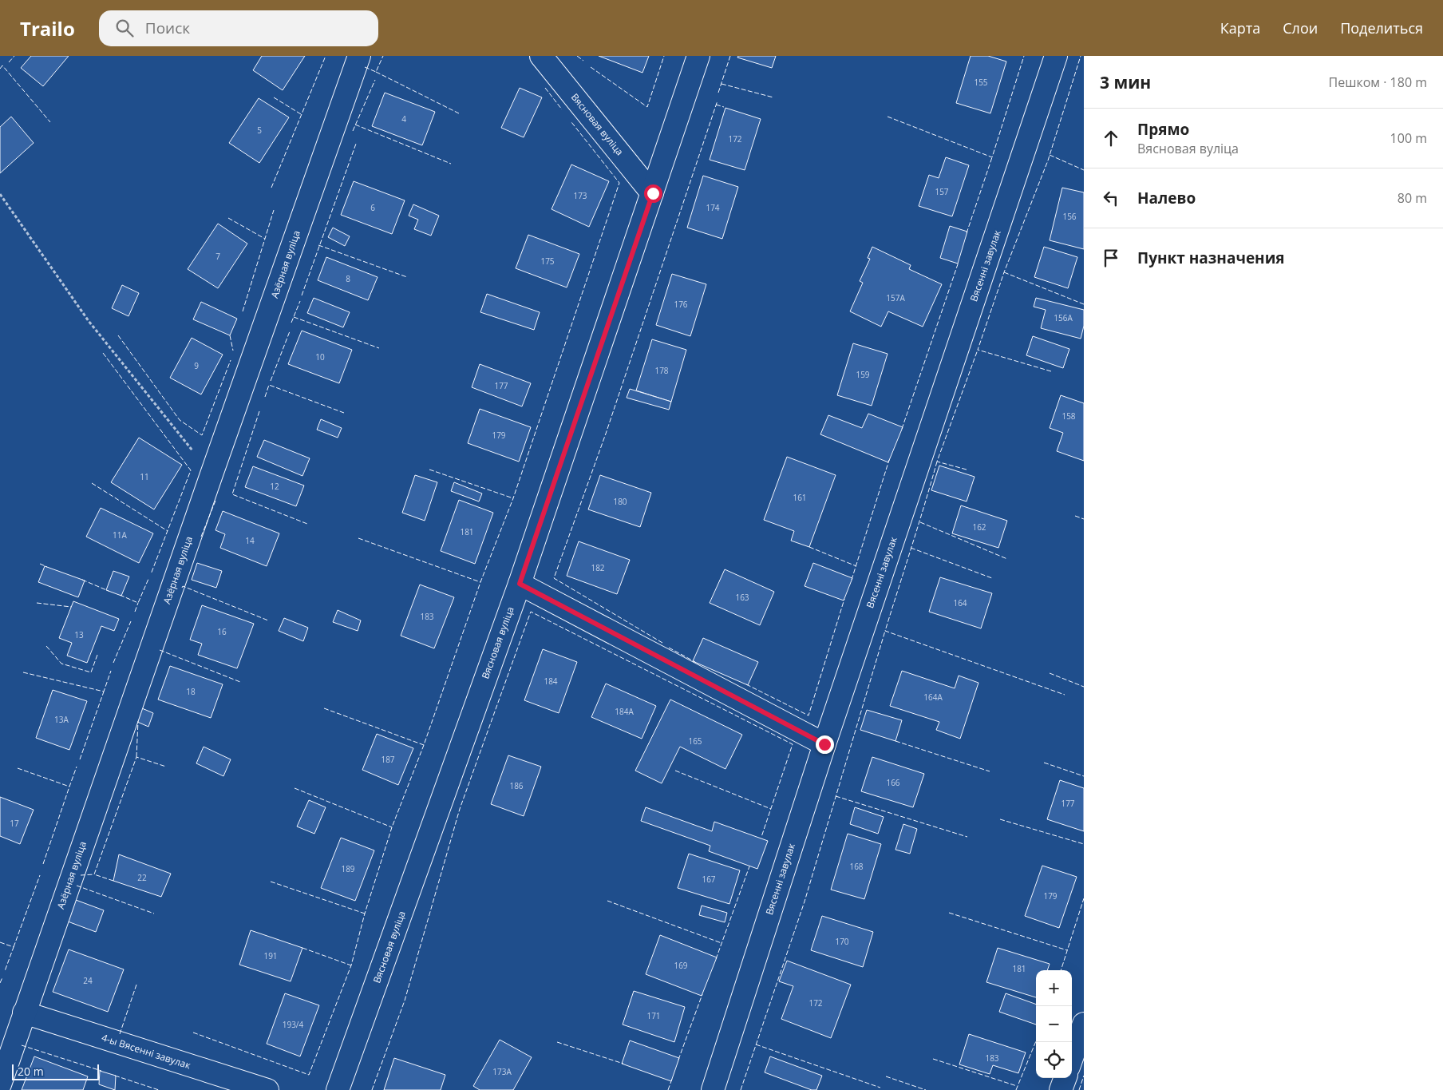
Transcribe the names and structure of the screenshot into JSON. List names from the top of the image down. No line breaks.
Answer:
{"streets":{"street":["Вясновая вуліца","Азёрная вуліца","Вясенні завулак","4-ы Вясенні завулак"]},"crossings":[["Азёрная вуліца","4-ы Вясенні завулак"]],"house_numbers":["155","4","5","172","157","173","6","174","156","7","175","8","157А","176","156А","10","9","178","159","177","158","179","11","12","161","180","162","181","11А","14","182","163","164","183","16","13","184","18","164А","184А","13А","165","187","166","186","177","17","168","189","22","167","179","170","191","169","181","24","172","171","193/4","183","173А"],"scale_bar":"20 m","page":{"header":"Trailo","search":"Поиск","nav":["Карта","Слои","Поделиться"],"heading":["3 мин","Пешком · 180 m"],"list":[["Прямо","Вясновая вуліца","100 m"],["Налево","80 m"],"Пункт назначения"],"map_buttons":["+","−"],"scale":"20 m"}}
